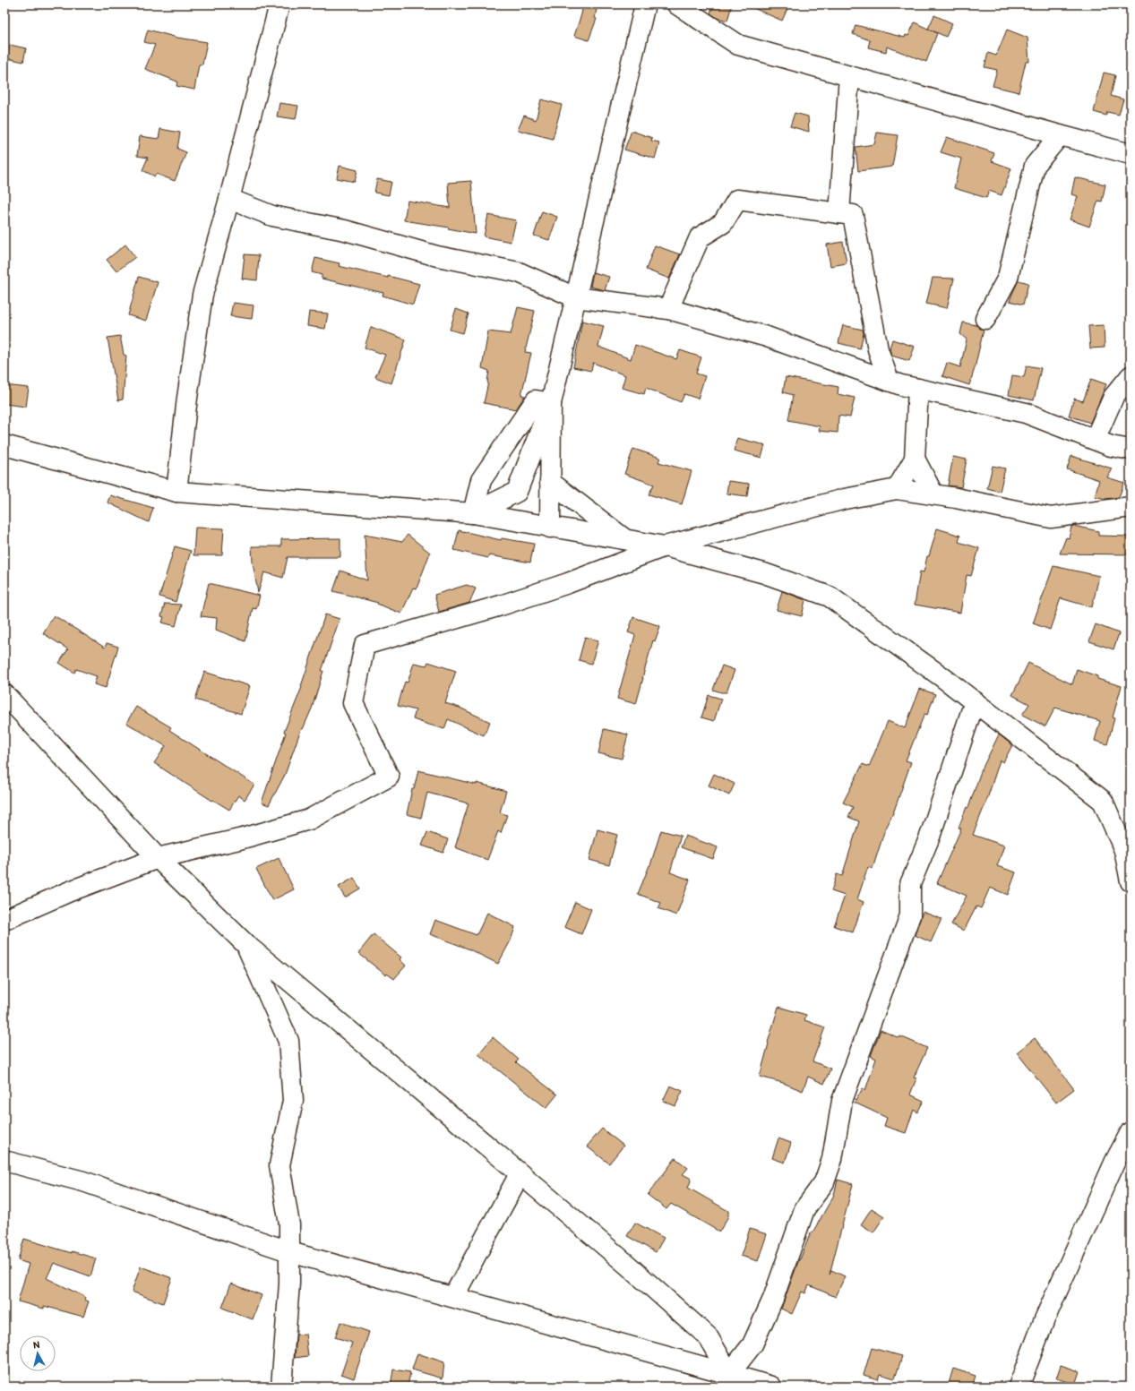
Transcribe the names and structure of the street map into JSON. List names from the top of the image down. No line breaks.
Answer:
{"north":"top"}
